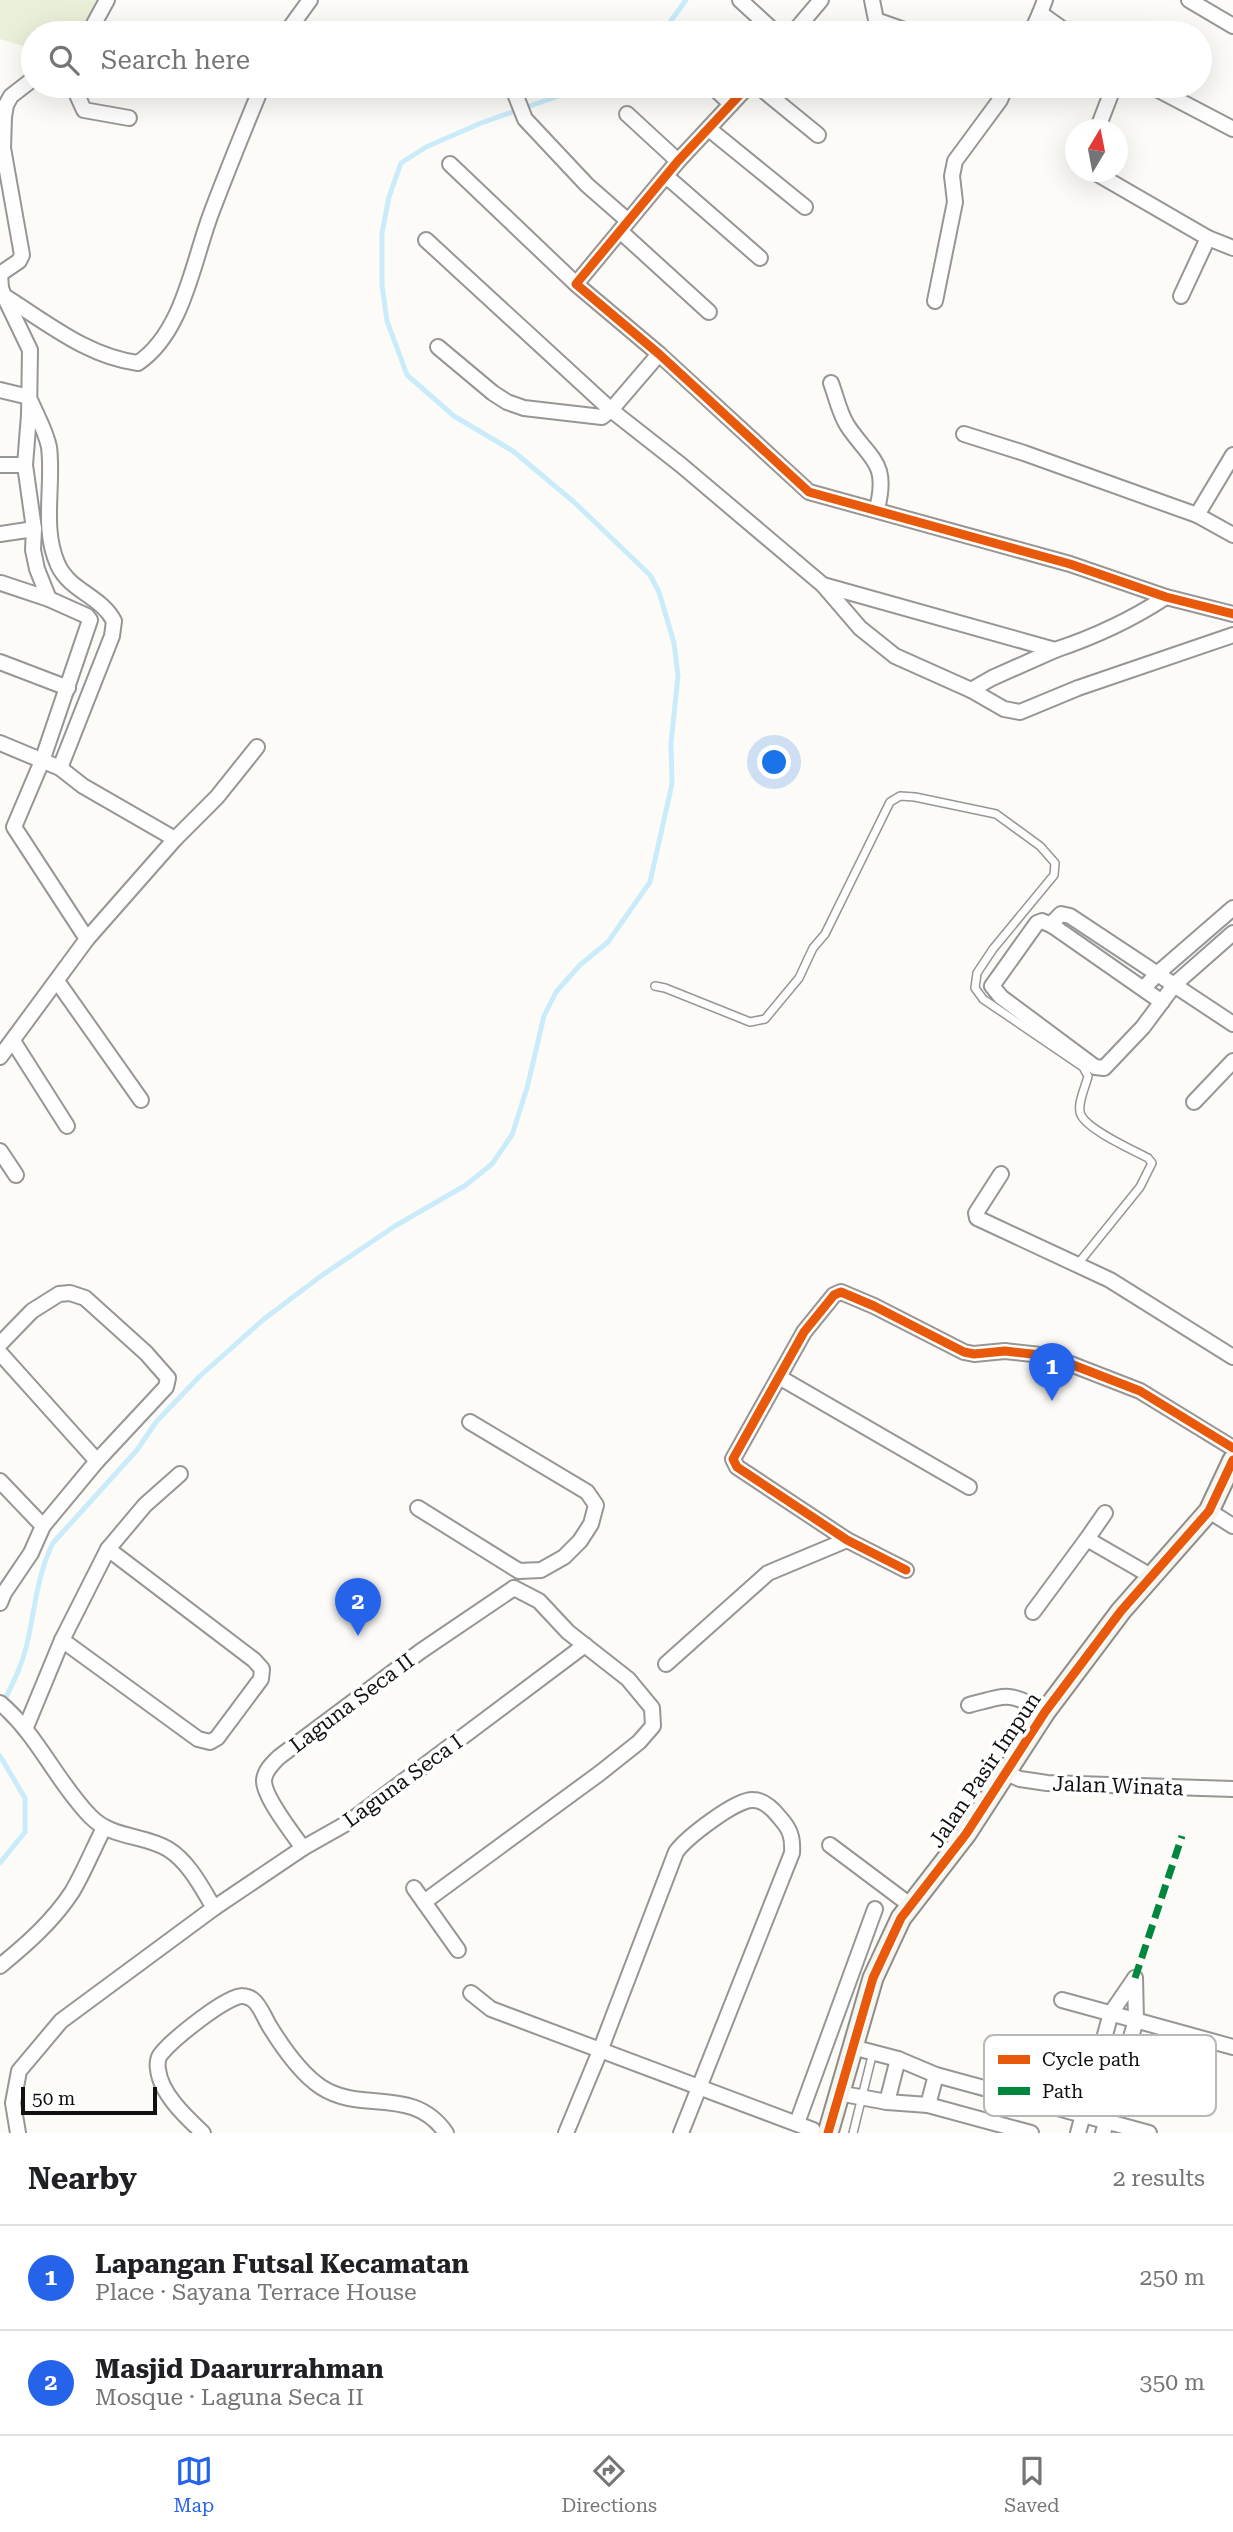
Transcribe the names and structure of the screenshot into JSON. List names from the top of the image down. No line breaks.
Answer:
{"streets":{"street":["Laguna Seca II","Jalan Pasir Impun","Laguna Seca I","Jalan Winata"]},"crossings":[["Laguna Seca II","Laguna Seca I"],["Jalan Pasir Impun","Jalan Winata"]],"legend":["Cycle path","Path"],"scale_bar":"50 m","north":"top","page":{"search":"Search here","pins":["1","2"],"scale":"50 m","heading":["Nearby","2 results"],"list":[{"mark":"1","name":"Lapangan Futsal Kecamatan","note":"Place · Sayana Terrace House","value":"250 m"},{"mark":"2","name":"Masjid Daarurrahman","note":"Mosque · Laguna Seca II","value":"350 m"}],"nav":["Map","Directions","Saved"]}}
